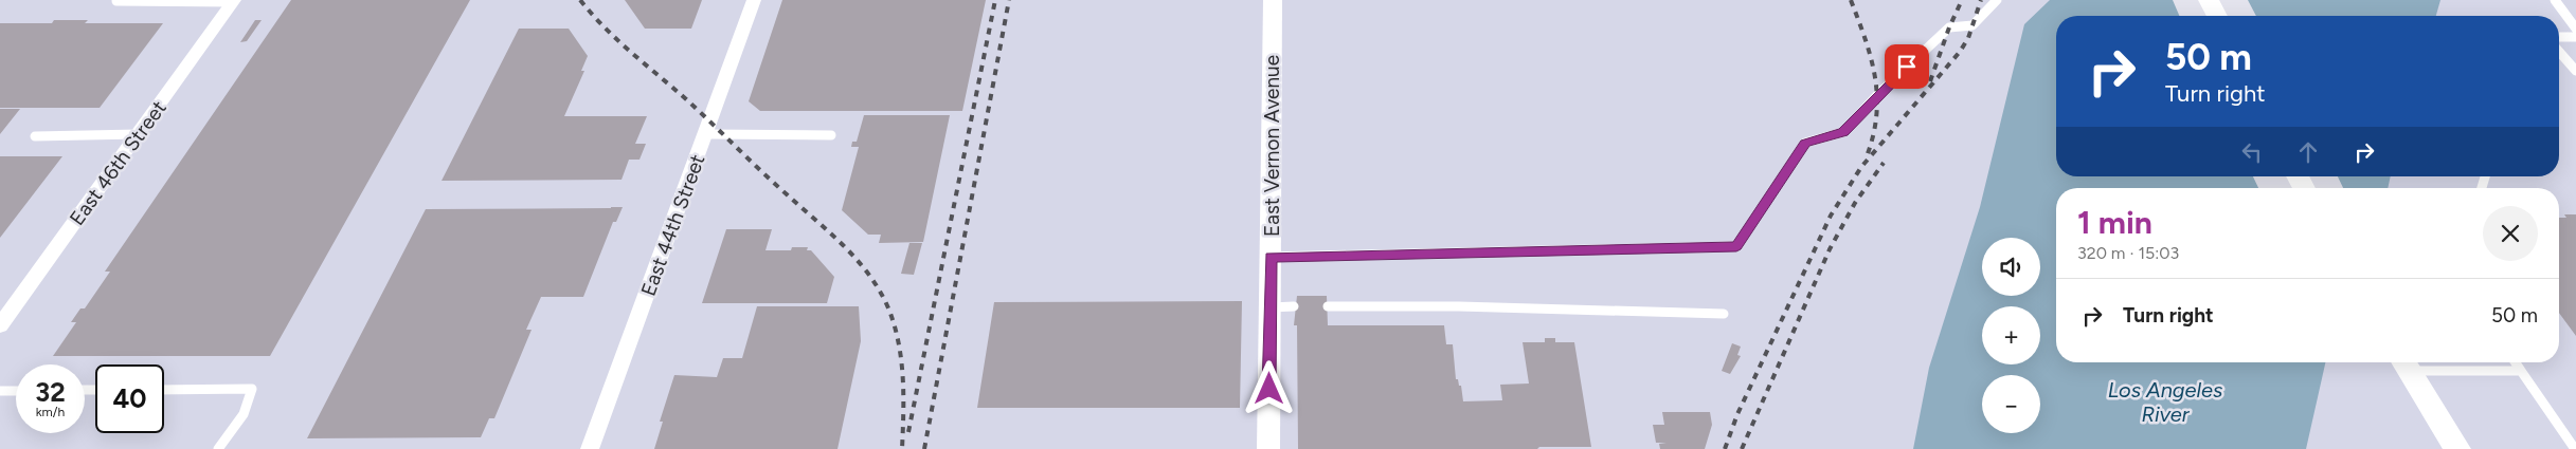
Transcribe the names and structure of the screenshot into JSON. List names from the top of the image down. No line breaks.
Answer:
{"streets":{"street":["East Vernon Avenue","East 46th Street","East 44th Street"]},"water":["Los Angeles River"],"page":{"turn":["50 m","Turn right"],"heading":["1 min","320 m · 15:03"],"map_buttons":["+","−"],"list":[{"name":"Turn right","value":"50 m"}],"speed":"32 km/h","limit":"40"}}
